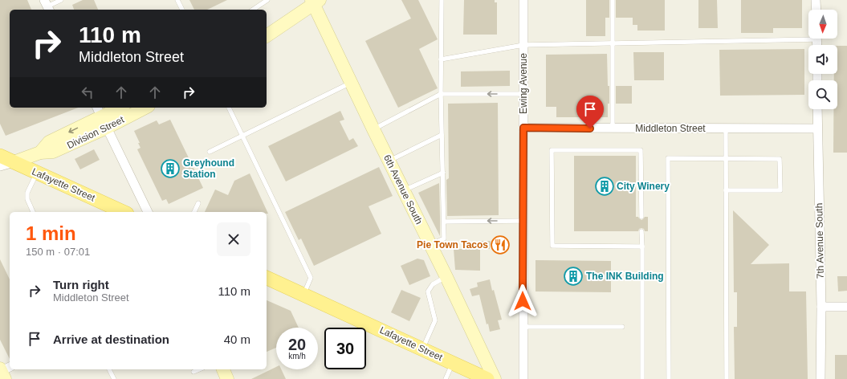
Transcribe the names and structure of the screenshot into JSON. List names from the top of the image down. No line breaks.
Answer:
{"streets":{"main road":["Lafayette Street"],"street":["Ewing Avenue","Middleton Street","Division Street","6th Avenue South","7th Avenue South"]},"crossings":[["Ewing Avenue","Middleton Street"],["Middleton Street","7th Avenue South"],["Division Street","Lafayette Street"]],"places":{"building":["Greyhound Station","City Winery","The INK Building"],"restaurant":["Pie Town Tacos"]},"north":"bottom","page":{"turn":["110 m","Middleton Street"],"heading":["1 min","150 m · 07:01"],"list":[{"name":"Turn right","note":"Middleton Street","value":"110 m"},{"name":"Arrive at destination","value":"40 m"}],"speed":"20 km/h","limit":"30"}}
